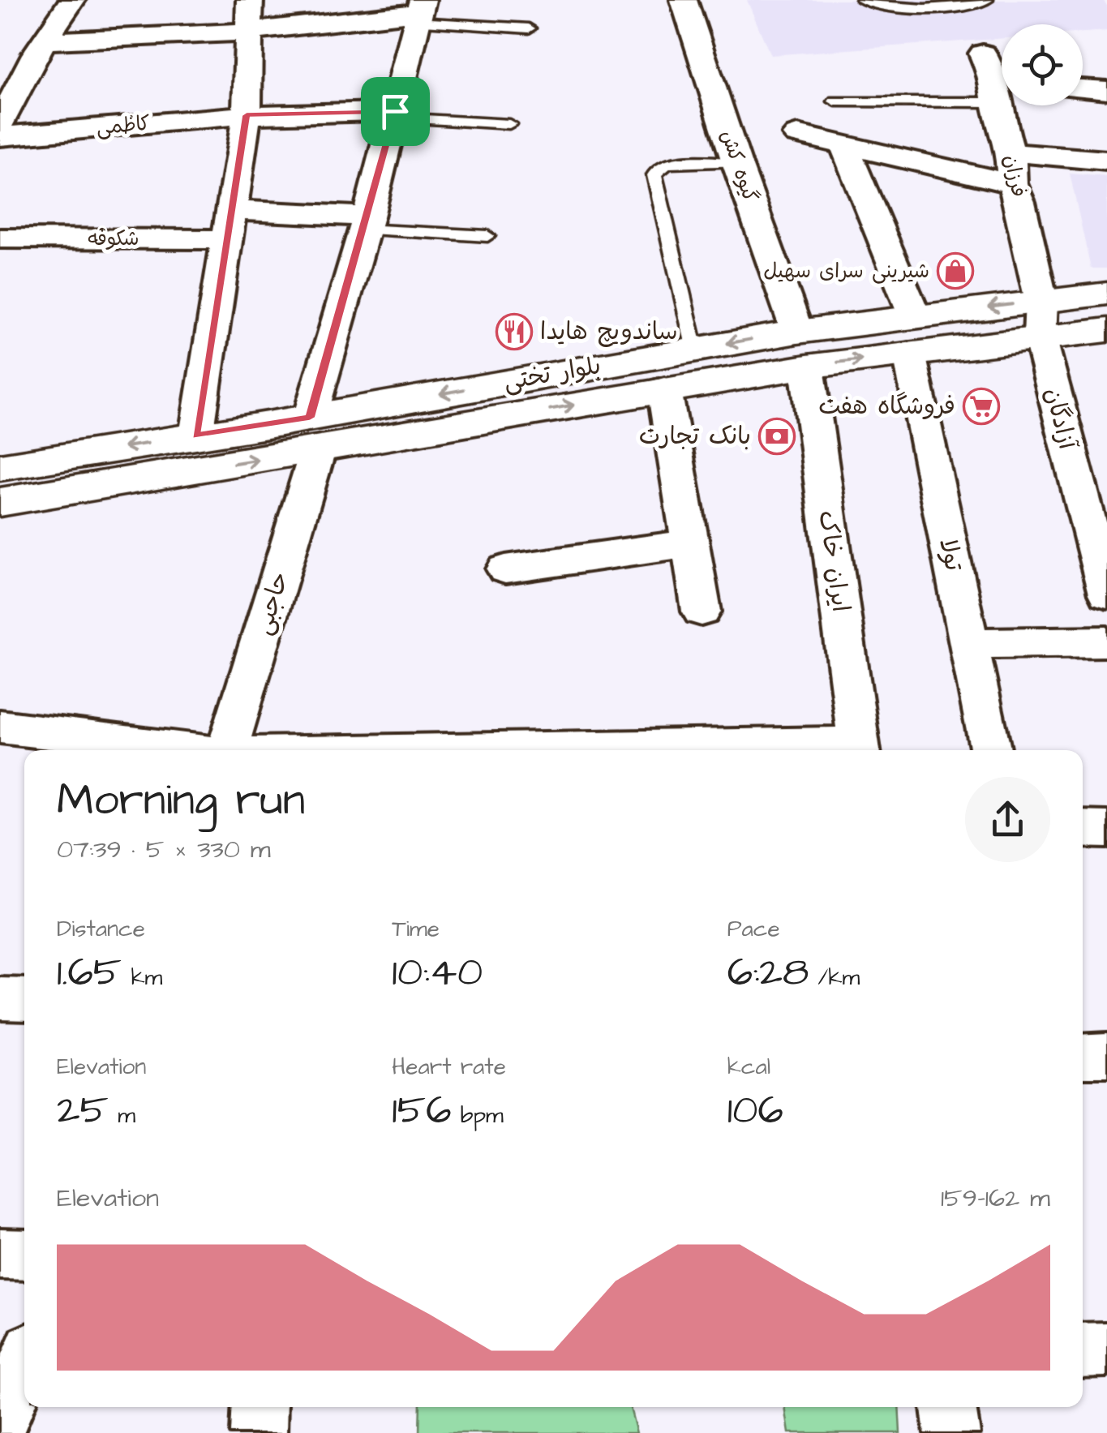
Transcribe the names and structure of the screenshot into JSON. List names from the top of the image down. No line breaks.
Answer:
{"streets":{"main road":["بلوار تختی"],"street":["کاظمی","گیوه کش","فرزان","شکوفه","آزادگان","تولا","ایران خاک","حاجبی"]},"crossings":[["کاظمی","حاجبی"],["گیوه کش","بلوار تختی"],["گیوه کش","ایران خاک"],["فرزان","بلوار تختی"],["فرزان","آزادگان"],["شکوفه","حاجبی"],["بلوار تختی","آزادگان"],["بلوار تختی","تولا"],["بلوار تختی","ایران خاک"],["بلوار تختی","حاجبی"]],"places":{"shop":["شیرینی سرای سهیل"],"restaurant":["ساندویچ هایدا"],"supermarket":["فروشگاه هفت"],"bank":["بانک تجارت"]},"page":{"heading":["Morning run","07:39 · 5 × 330 m"],"stats":[["Distance","1.65 km"],["Time","10:40"],["Pace","6:28 /km"],["Elevation","25 m"],["Heart rate","156 bpm"],["kcal","106"]],"chart":["Elevation","159–162 m"]}}
